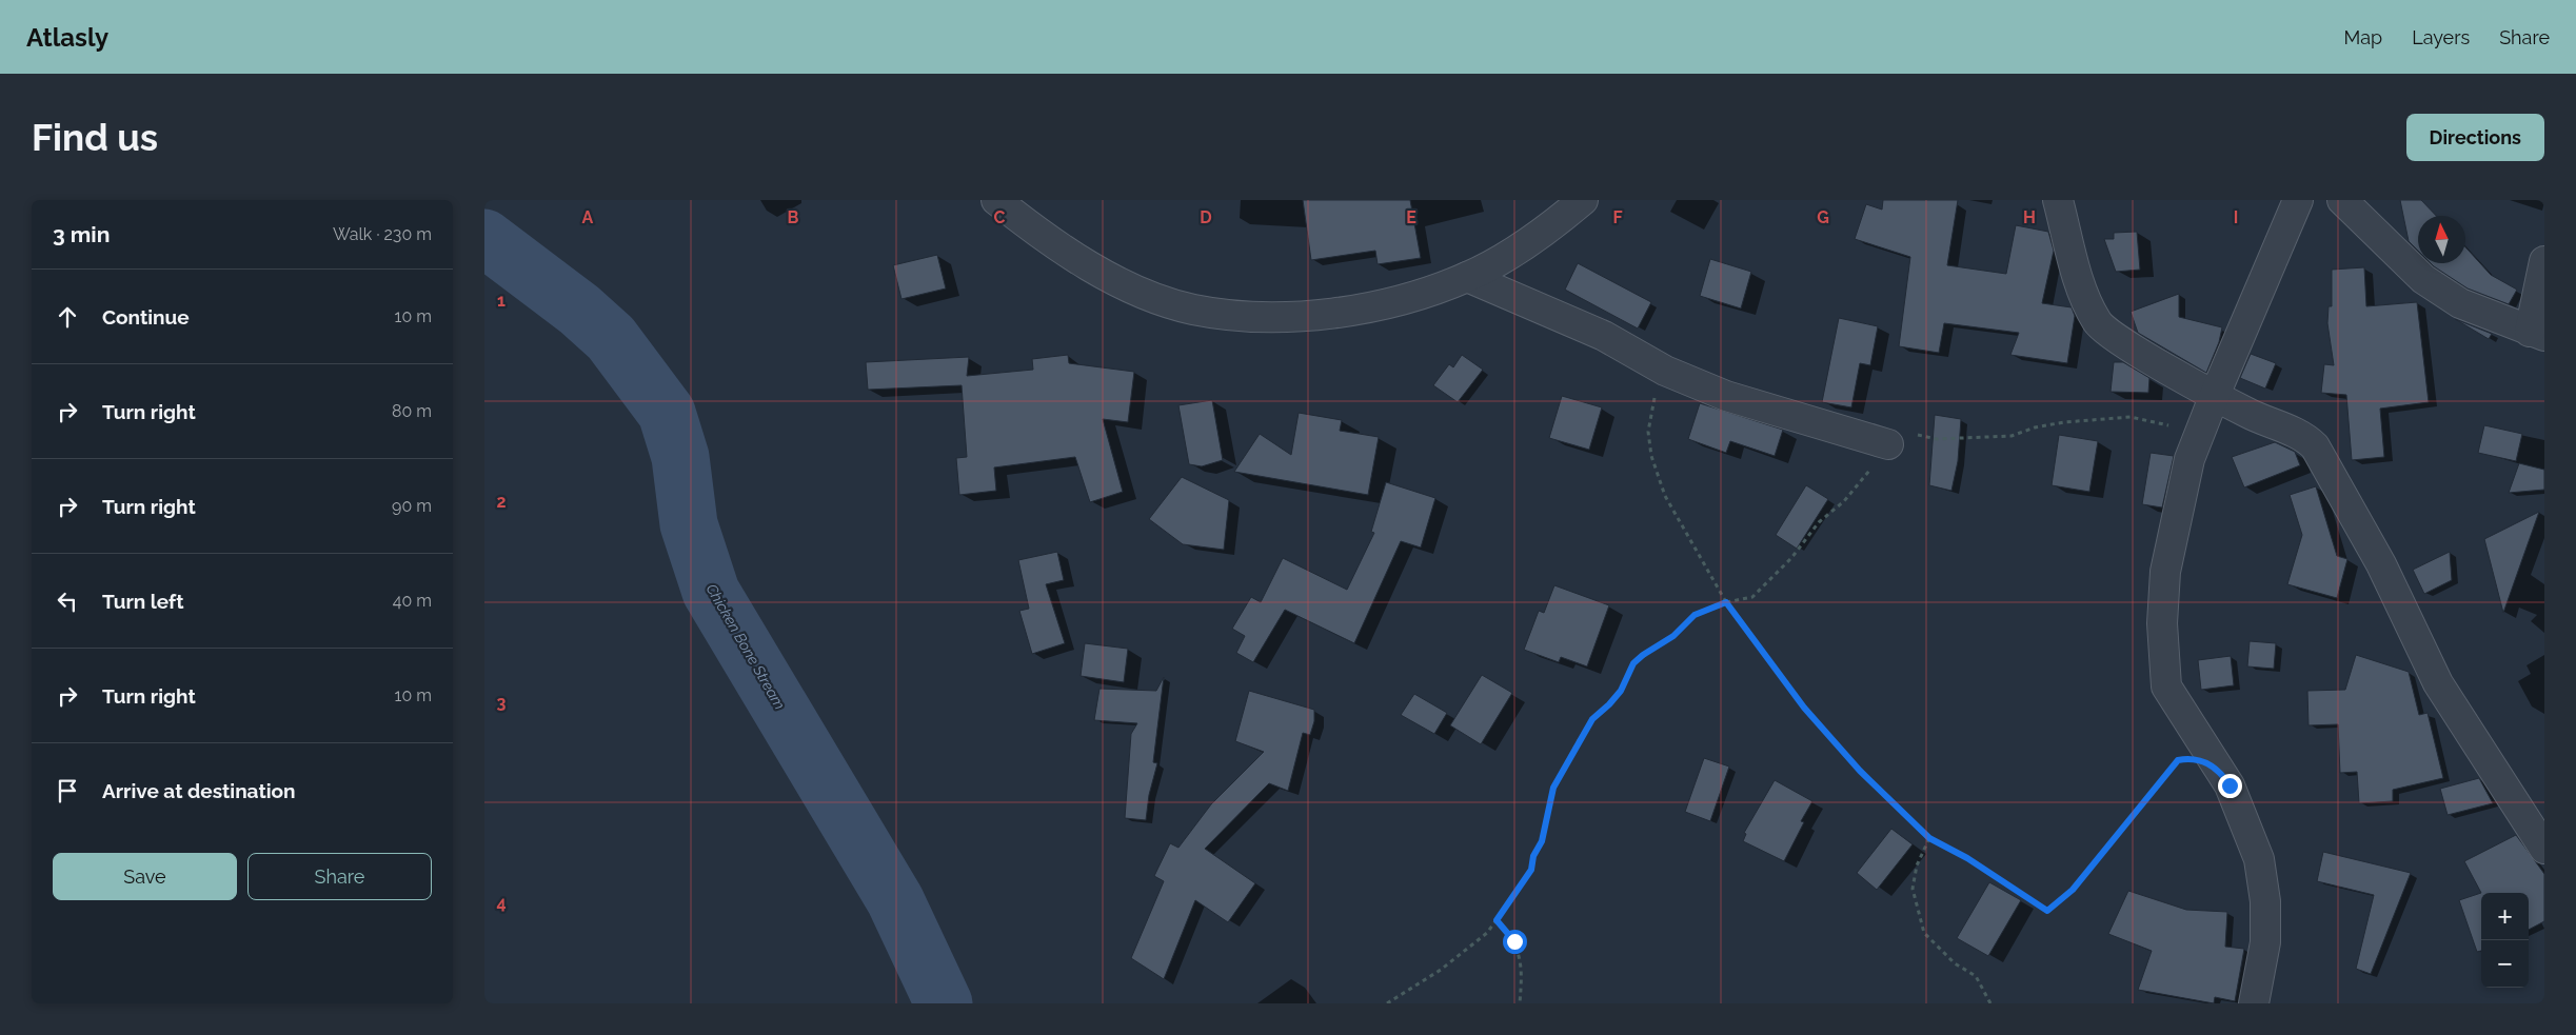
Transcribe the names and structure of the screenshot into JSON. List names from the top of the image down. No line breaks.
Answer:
{"water":["Chicken Bone Stream"],"north":"top","page":{"header":"Atlasly","nav":["Map","Layers","Share"],"buttons":["Directions",["Save","Share"]],"title":"Find us","heading":["3 min","Walk · 230 m"],"list":[["Continue","10 m"],["Turn right","80 m"],["Turn right","90 m"],["Turn left","40 m"],["Turn right","10 m"],"Arrive at destination"],"map_buttons":["+","−"]},"grid":{"columns":["A","B","C","D","E","F","G","H","I"],"rows":["1","2","3","4"]}}
